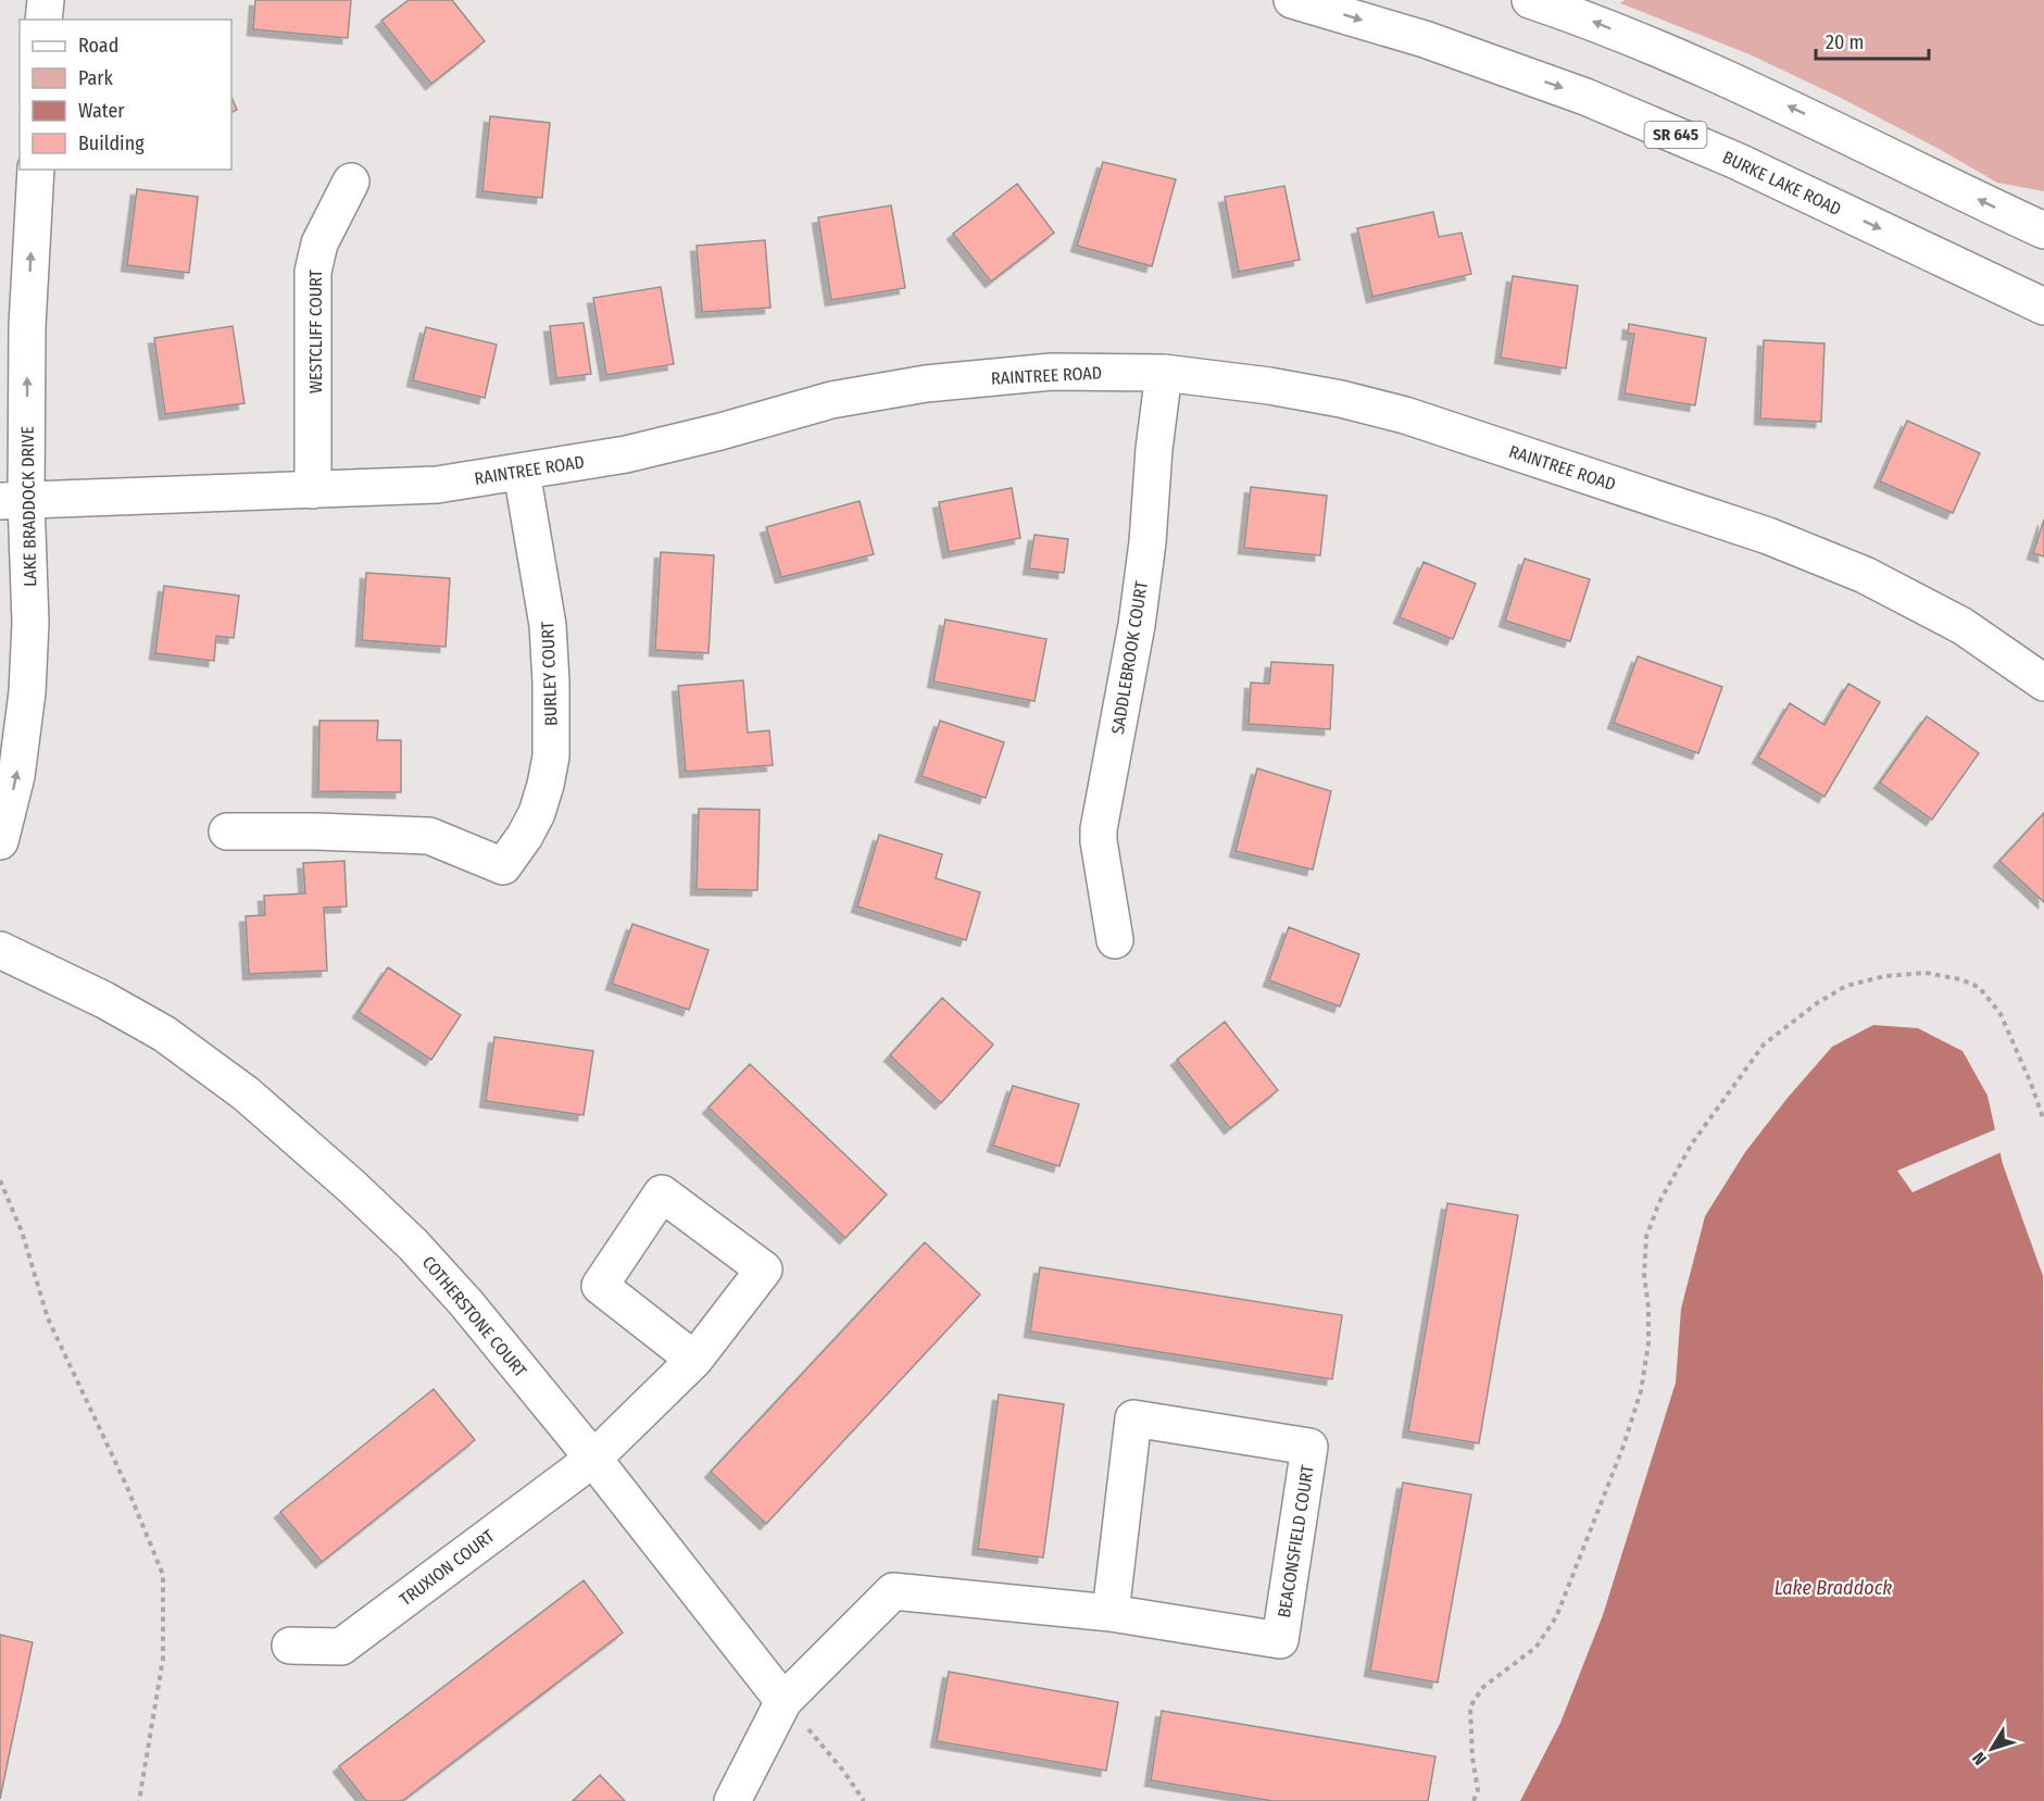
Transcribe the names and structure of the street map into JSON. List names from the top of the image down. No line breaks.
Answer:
{"streets":{"street":["SR 645","BURKE LAKE ROAD","WESTCLIFF COURT","RAINTREE ROAD","LAKE BRADDOCK DRIVE","SADDLEBROOK COURT","BURLEY COURT","COTHERSTONE COURT","BEACONSFIELD COURT","TRUXION COURT"]},"crossings":[["WESTCLIFF COURT","RAINTREE ROAD"],["RAINTREE ROAD","LAKE BRADDOCK DRIVE"],["RAINTREE ROAD","SADDLEBROOK COURT"],["RAINTREE ROAD","BURLEY COURT"],["COTHERSTONE COURT","BEACONSFIELD COURT"],["COTHERSTONE COURT","TRUXION COURT"]],"one_way":["LAKE BRADDOCK DRIVE"],"water":["Lake Braddock"],"legend":["Road","Park","Water","Building"],"scale_bar":"20 m","north":"bottom left"}
